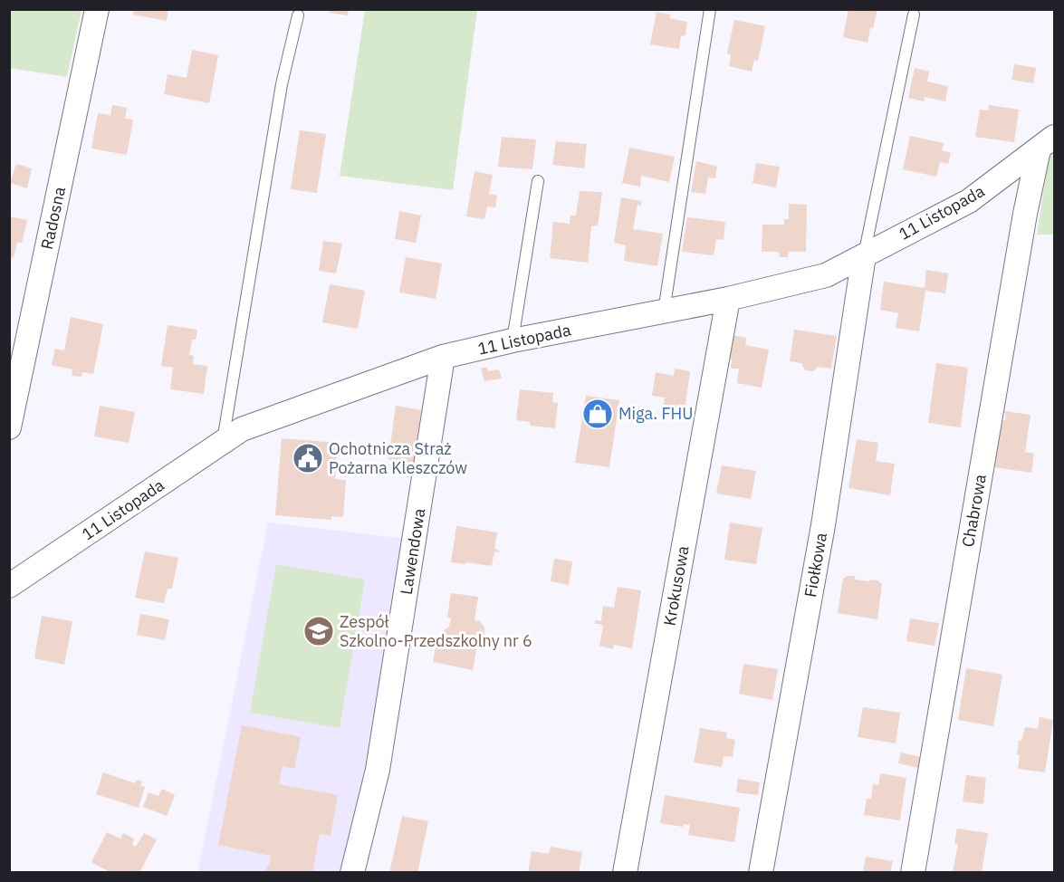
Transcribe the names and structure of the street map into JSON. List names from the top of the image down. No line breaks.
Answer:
{"streets":{"street":["11 Listopada","Radosna","Chabrowa","Lawendowa","Fiołkowa","Krokusowa"]},"crossings":[["11 Listopada","Chabrowa"],["11 Listopada","Lawendowa"],["11 Listopada","Fiołkowa"],["11 Listopada","Krokusowa"]],"places":{"shop":["Miga. FHU"],"public building":["Ochotnicza Straż Pożarna Kleszczów"],"school or university":["Zespół Szkolno-Przedszkolny nr 6"]}}
